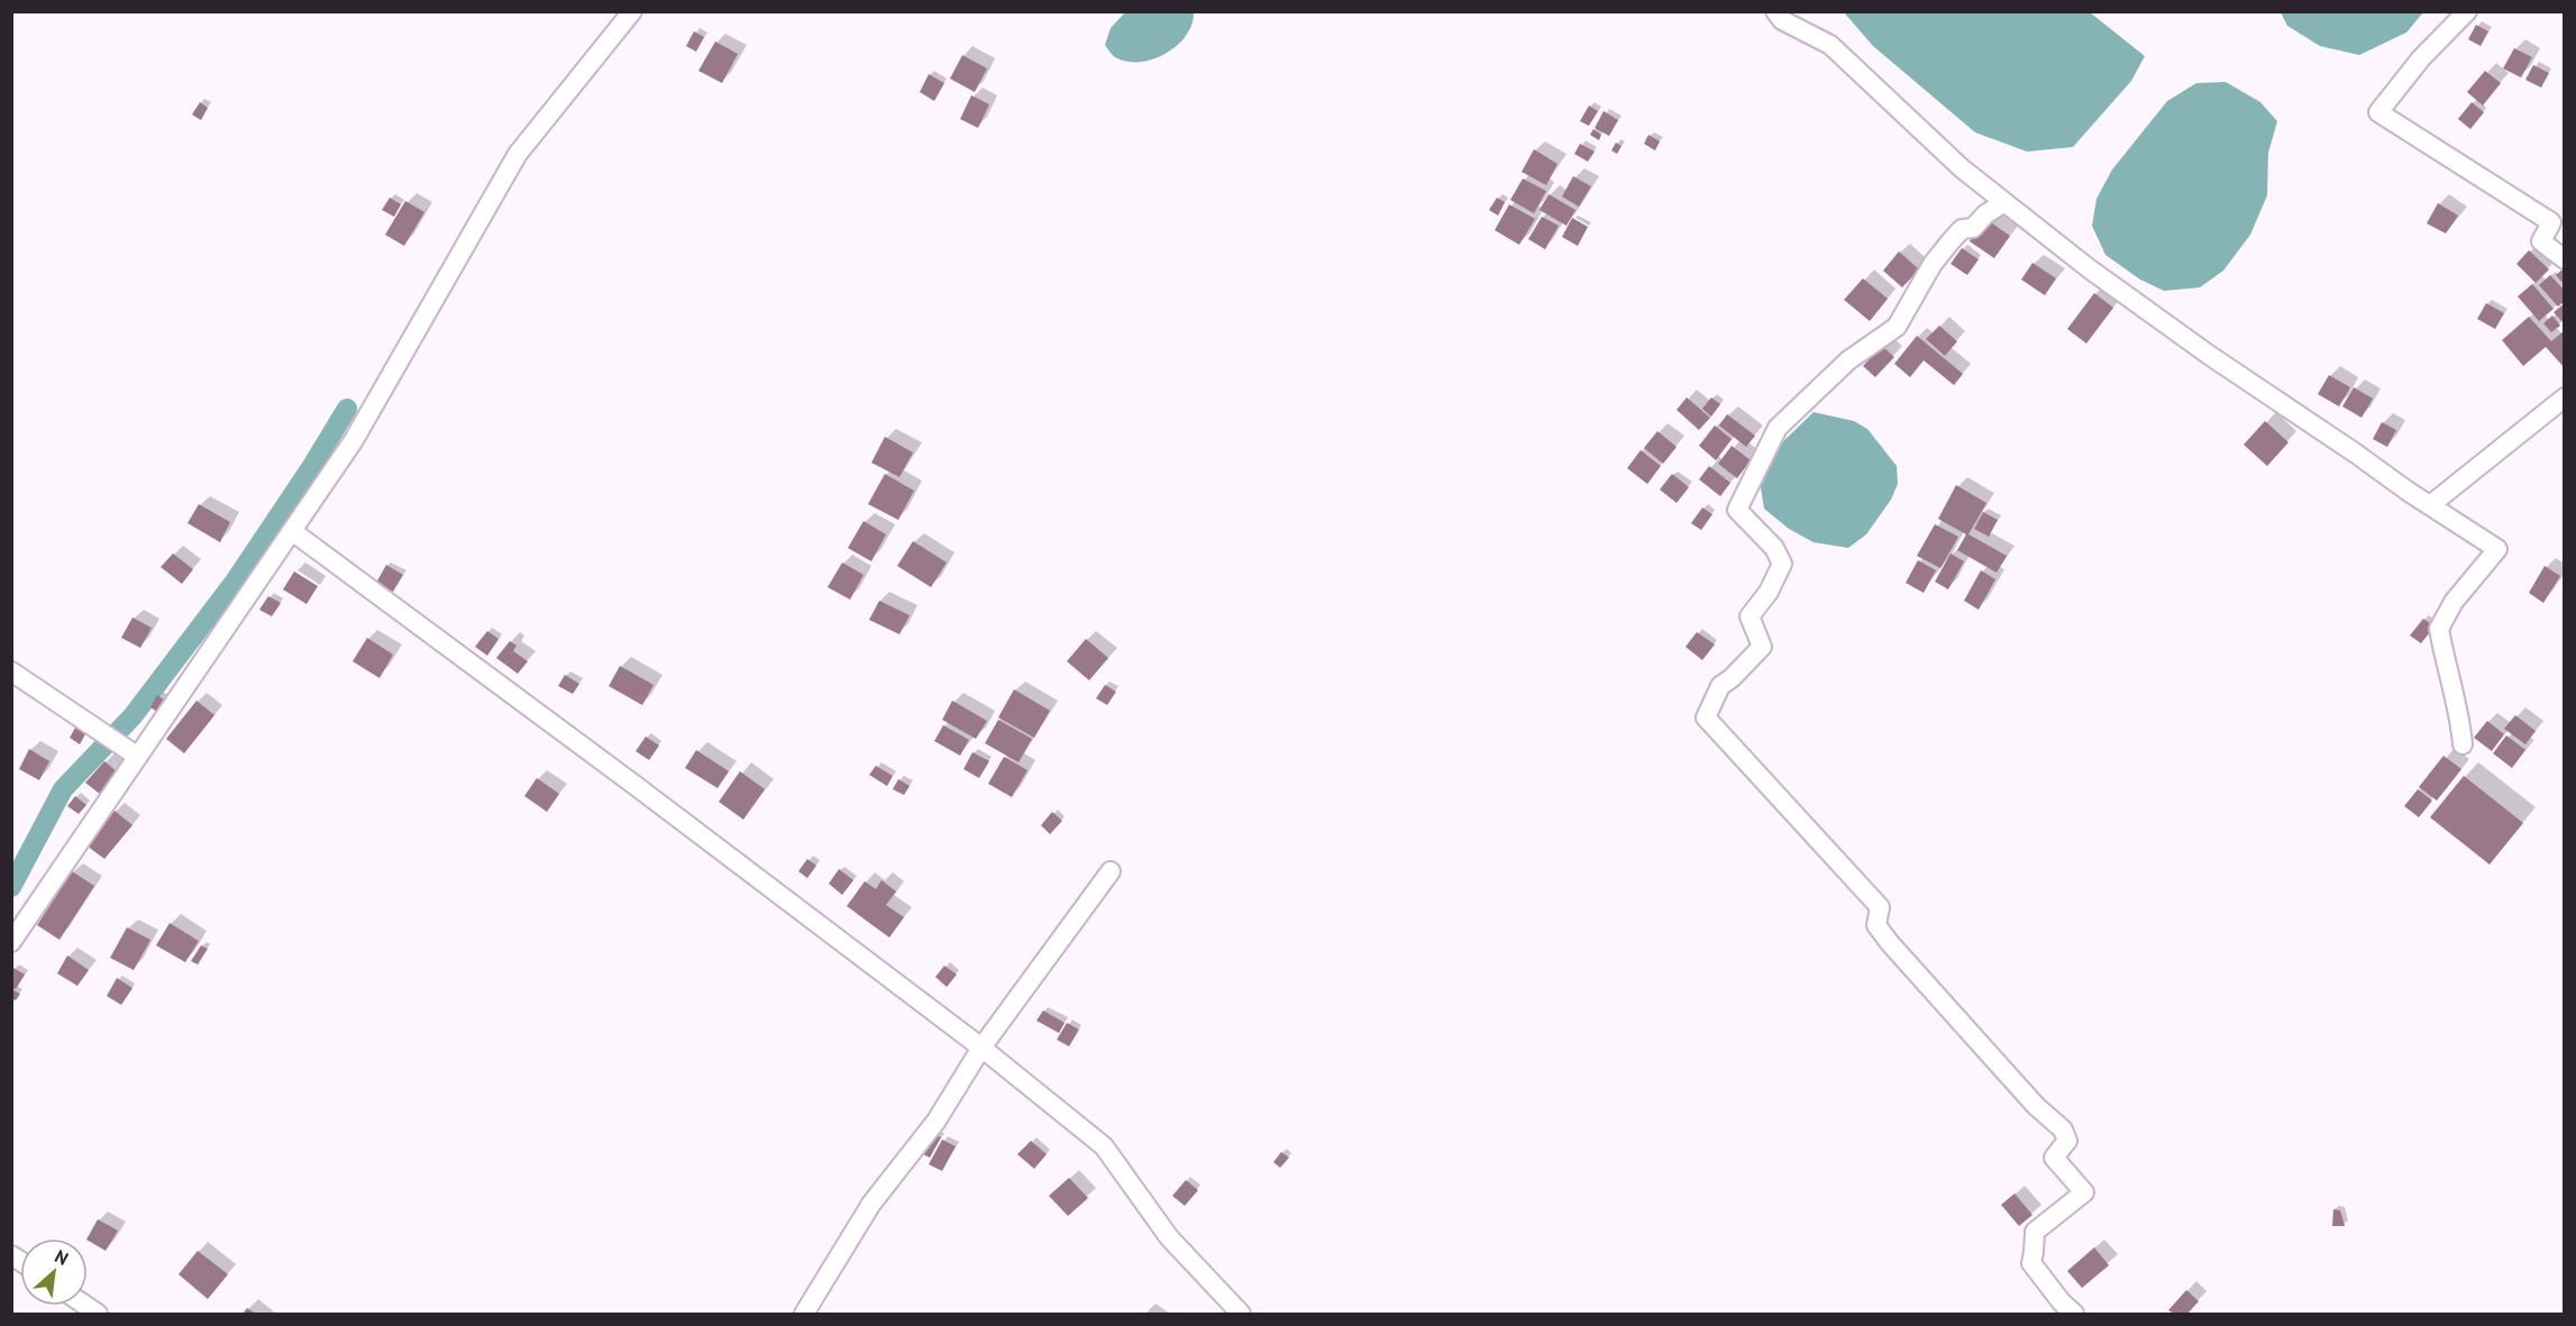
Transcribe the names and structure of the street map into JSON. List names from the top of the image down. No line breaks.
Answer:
{"north":"top right"}
